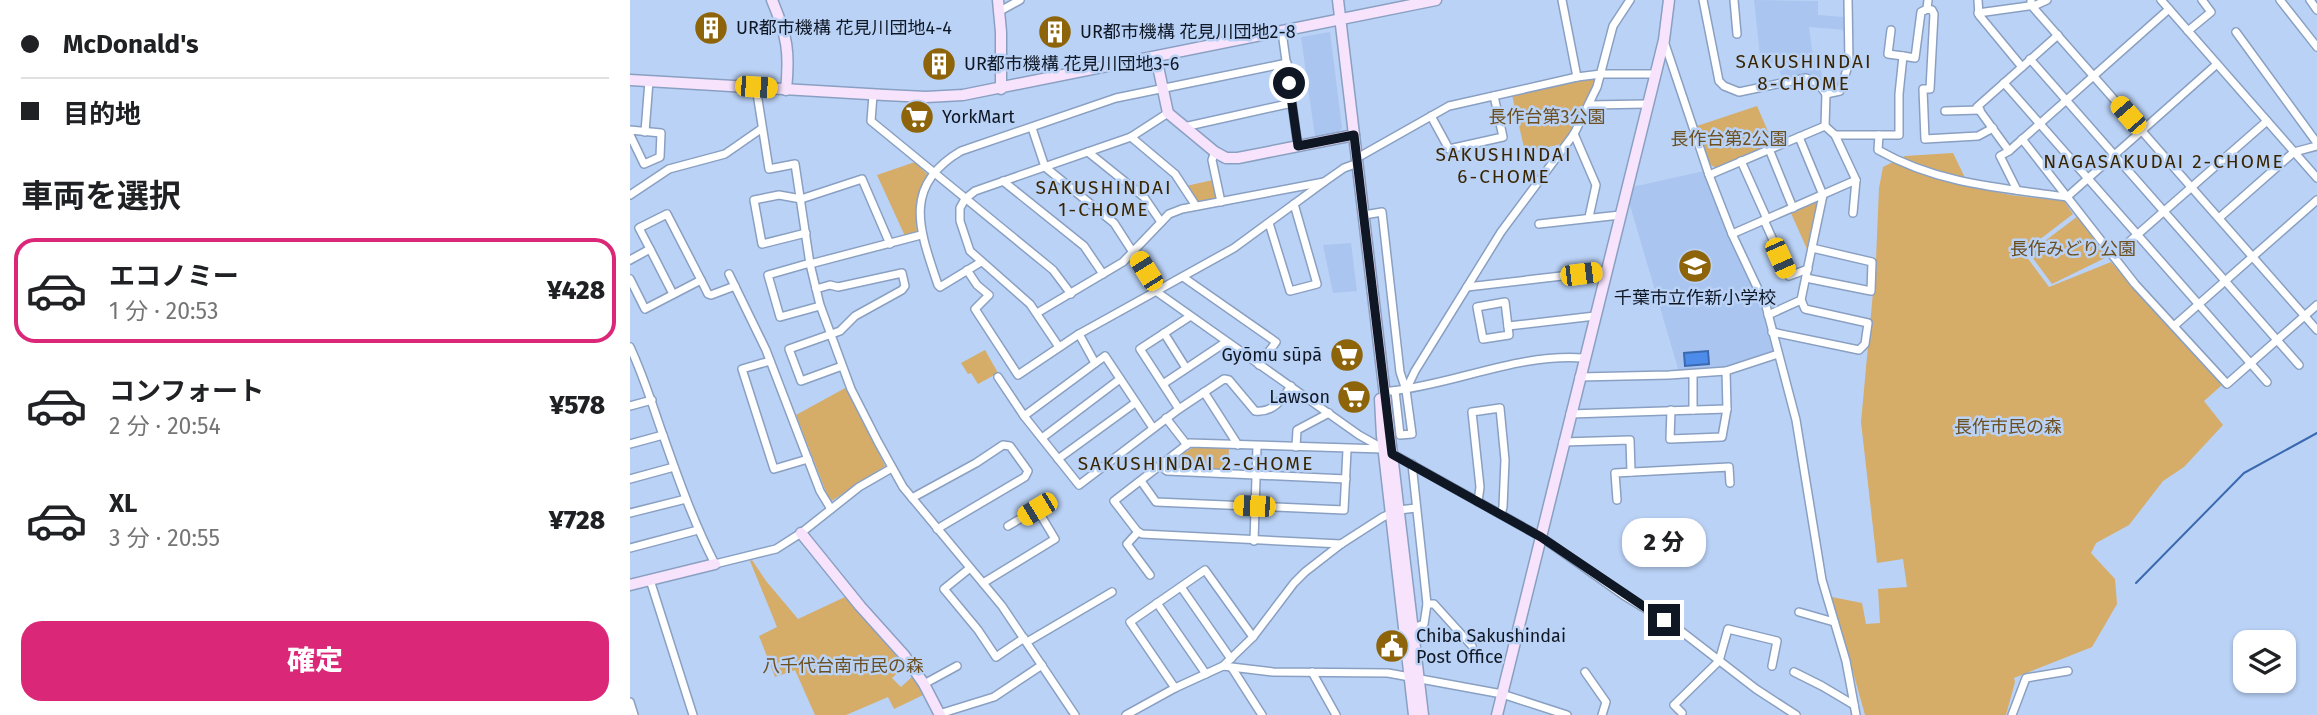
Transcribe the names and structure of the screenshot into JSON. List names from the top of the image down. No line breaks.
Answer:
{"districts":["SAKUSHINDAI 8-CHOME","SAKUSHINDAI 6-CHOME","NAGASAKUDAI 2-CHOME","SAKUSHINDAI 1-CHOME","SAKUSHINDAI 2-CHOME"],"parks":["長作台第3公園","長作台第2公園","長作みどり公園","長作市民の森","八千代台南市民の森"],"places":{"building":["UR都市機構 花見川団地4-4","UR都市機構 花見川団地2-8","UR都市機構 花見川団地3-6"],"supermarket":["YorkMart","Gyōmu sūpā","Lawson"],"school or university":["千葉市立作新小学校"],"public building":["Chiba Sakushindai Post Office"]},"page":{"banner":["McDonald's","目的地"],"heading":"車両を選択","list":[{"name":"エコノミー","note":"1 分 · 20:53","value":"¥428"},{"name":"コンフォート","note":"2 分 · 20:54","value":"¥578"},{"name":"XL","note":"3 分 · 20:55","value":"¥728"}],"bubble":"2 分","buttons":"確定"}}
